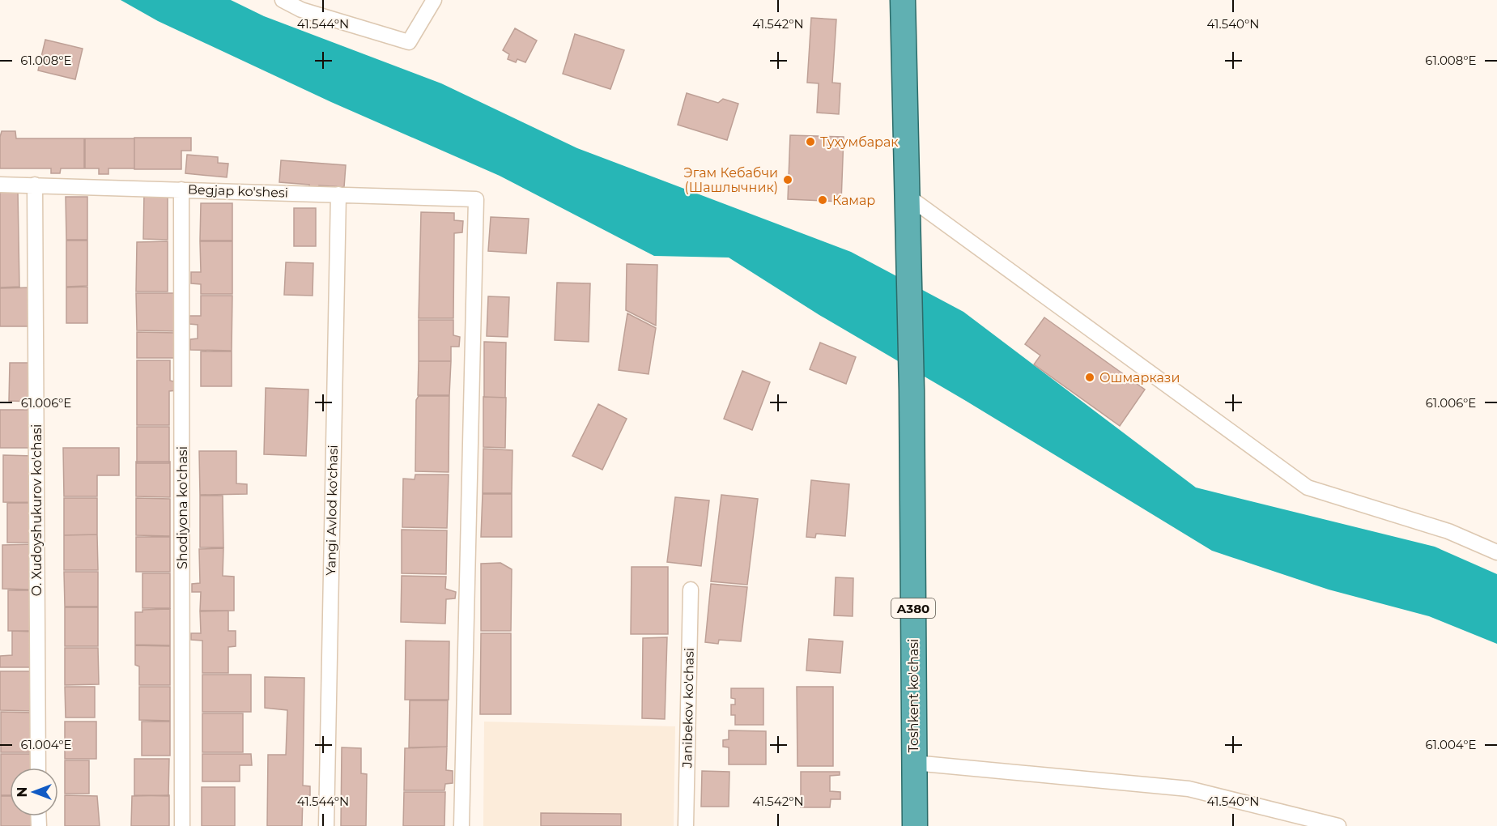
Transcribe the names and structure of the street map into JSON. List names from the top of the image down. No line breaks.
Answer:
{"streets":{"highway":["A380","Toshkent ko'chasi"],"street":["Begjap ko'shesi","Shodiyona ko'chasi","O. Xudoyshukurov ko'chasi","Yangi Avlod ko'chasi","Janibekov ko'chasi"]},"crossings":[["Begjap ko'shesi","Shodiyona ko'chasi"],["Begjap ko'shesi","O. Xudoyshukurov ko'chasi"],["Begjap ko'shesi","Yangi Avlod ko'chasi"],["A380","Toshkent ko'chasi"]],"places":["Тухумбарак","Эгам Кебабчи (Шашлычник)","Камар","Ошмаркази"],"north":"left","coordinates":["41.544°N","41.542°N","41.540°N","61.008°E","61.006°E","61.004°E"]}
